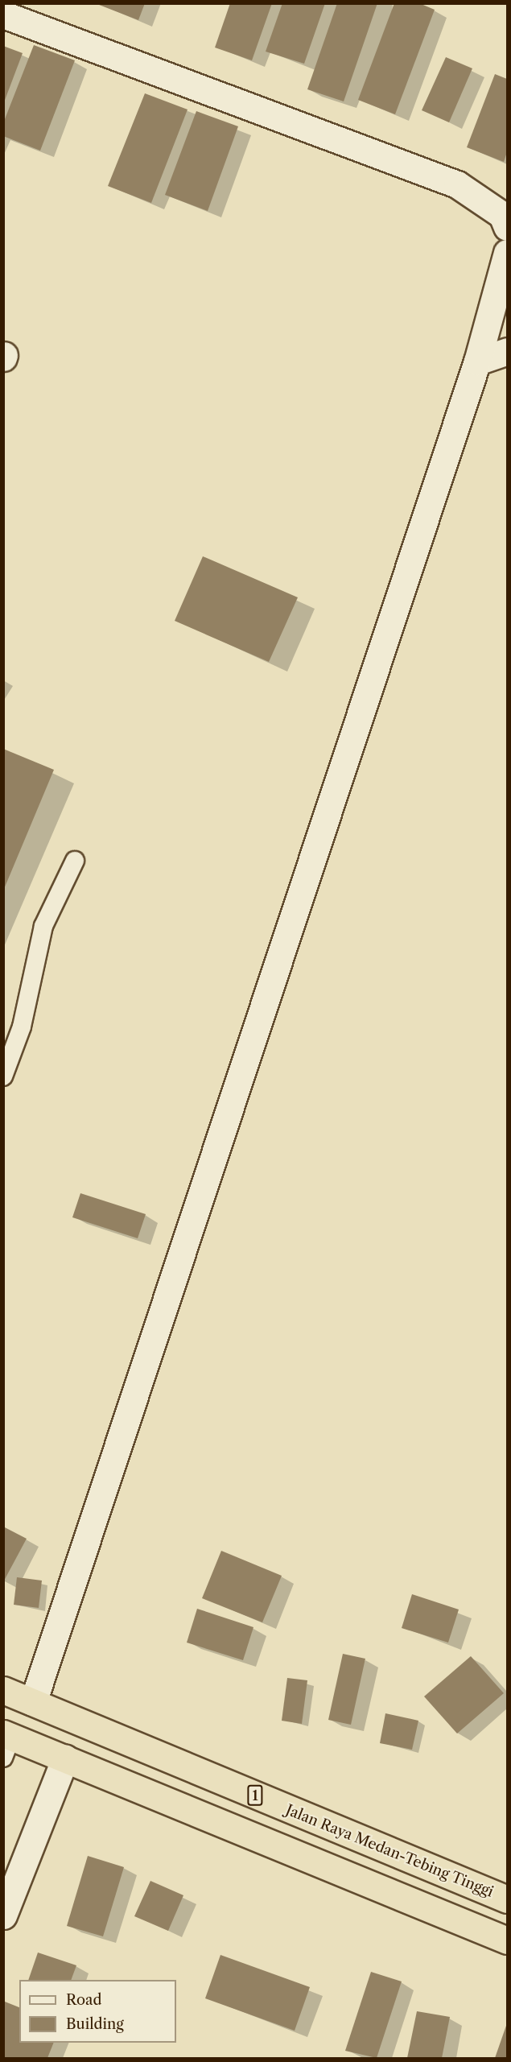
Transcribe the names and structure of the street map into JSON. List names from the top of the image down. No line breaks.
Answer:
{"streets":{"highway":["1","Jalan Raya Medan-Tebing Tinggi"]},"legend":["Road","Building"]}
